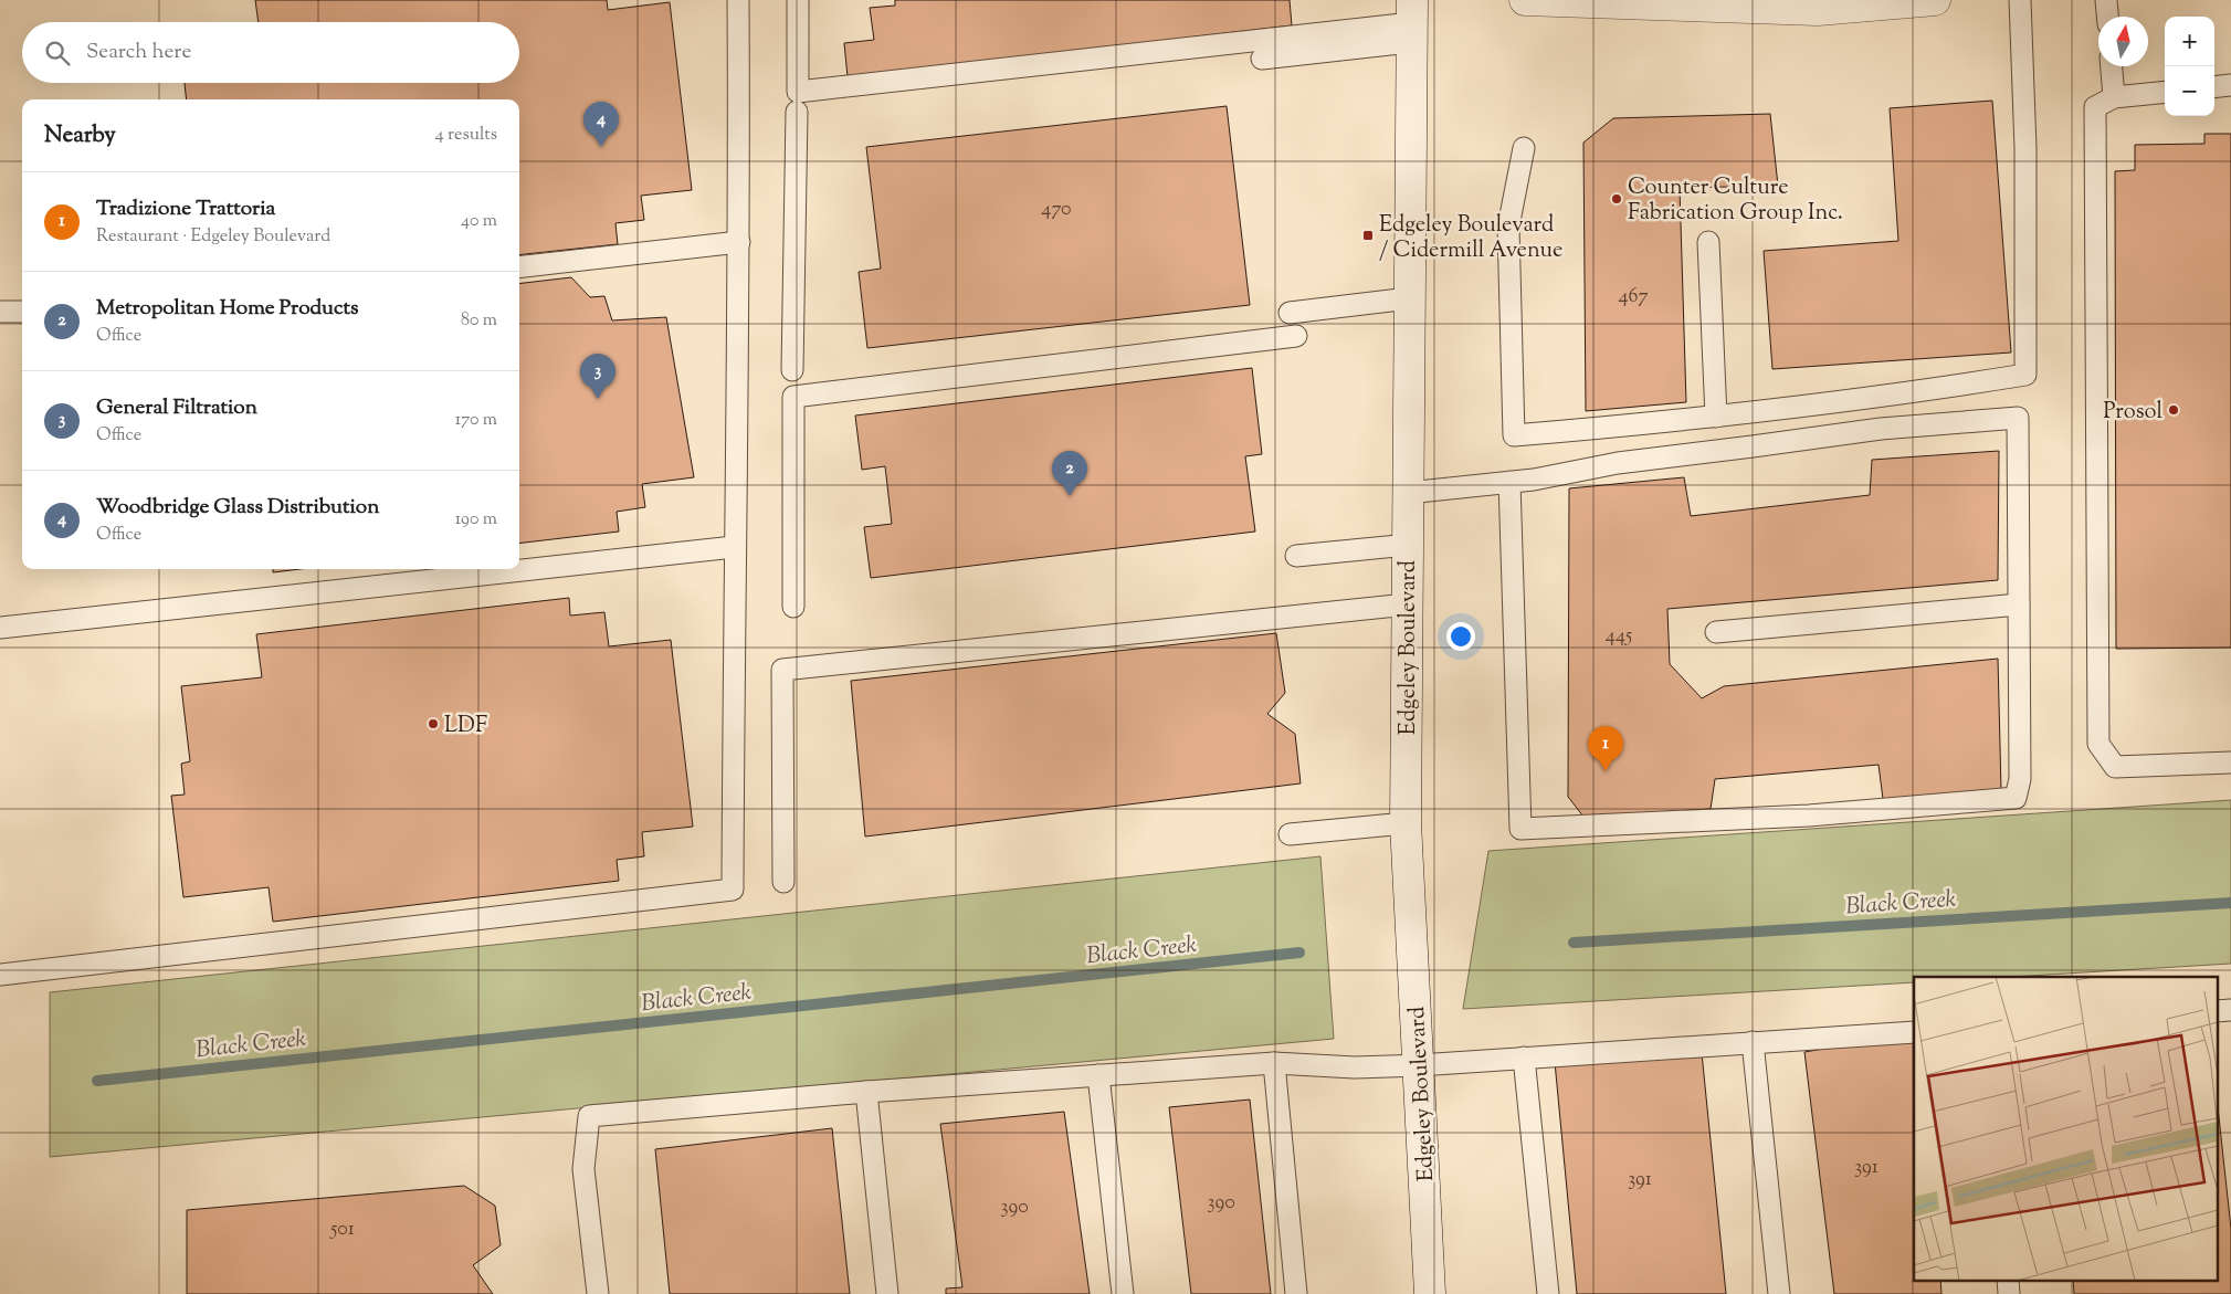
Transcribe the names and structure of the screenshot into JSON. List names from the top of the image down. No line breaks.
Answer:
{"streets":{"street":["Edgeley Boulevard"]},"water":["Black Creek"],"places":{"other":["Counter Culture Fabrication Group Inc.","Prosol","LDF"],"transit":["Edgeley Boulevard / Cidermill Avenue"]},"house_numbers":["470","467","445","391","391","390","390","501"],"north":"top","page":{"map_buttons":["+","−"],"search":"Search here","heading":["Nearby","4 results"],"pins":["4","3","2","1"],"list":[{"mark":"1","name":"Tradizione Trattoria","note":"Restaurant · Edgeley Boulevard","value":"40 m"},{"mark":"2","name":"Metropolitan Home Products","note":"Office","value":"80 m"},{"mark":"3","name":"General Filtration","note":"Office","value":"170 m"},{"mark":"4","name":"Woodbridge Glass Distribution","note":"Office","value":"190 m"}]}}
